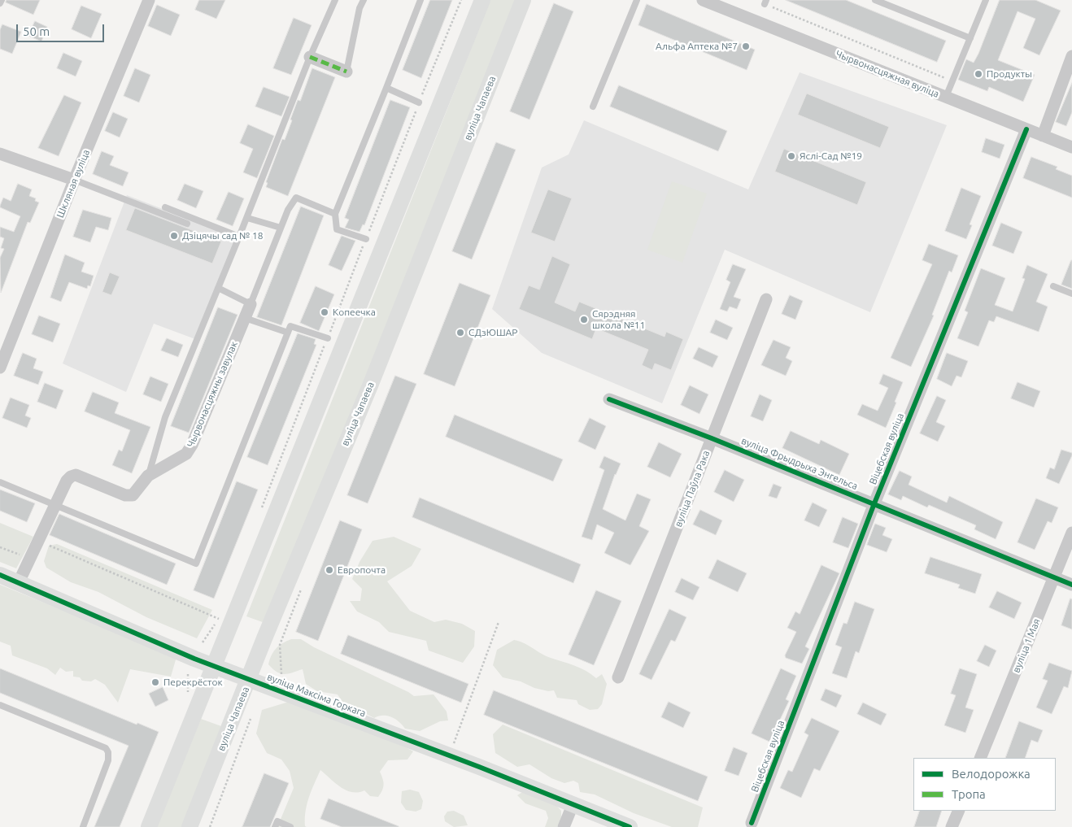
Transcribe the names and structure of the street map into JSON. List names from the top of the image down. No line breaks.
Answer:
{"streets":{"main road":["вуліца Чапаева","вуліца Максіма Горкага"],"street":["Чырвонасцяжная вуліца","Шкляная вуліца","Чырвонасцяжны завулак","Віцебская вуліца","вуліца Фрыдрыха Энгельса","вуліца Паўла Рака","вуліца 1 Мая"]},"crossings":[["Чырвонасцяжная вуліца","Віцебская вуліца"],["вуліца Чапаева","вуліца Максіма Горкага"],["Чырвонасцяжны завулак","вуліца Максіма Горкага"],["Віцебская вуліца","вуліца Фрыдрыха Энгельса"],["вуліца Фрыдрыха Энгельса","вуліца Паўла Рака"],["вуліца Фрыдрыха Энгельса","вуліца 1 Мая"]],"places":["Альфа Аптека №7","Продукты","Яслі-Сад №19","Дзіцячы сад № 18","Копеечка","Сярэдняя школа №11","СДзЮШАР","Европочта","Перекрёсток"],"legend":["Велодорожка","Тропа"],"scale_bar":"50 m"}
